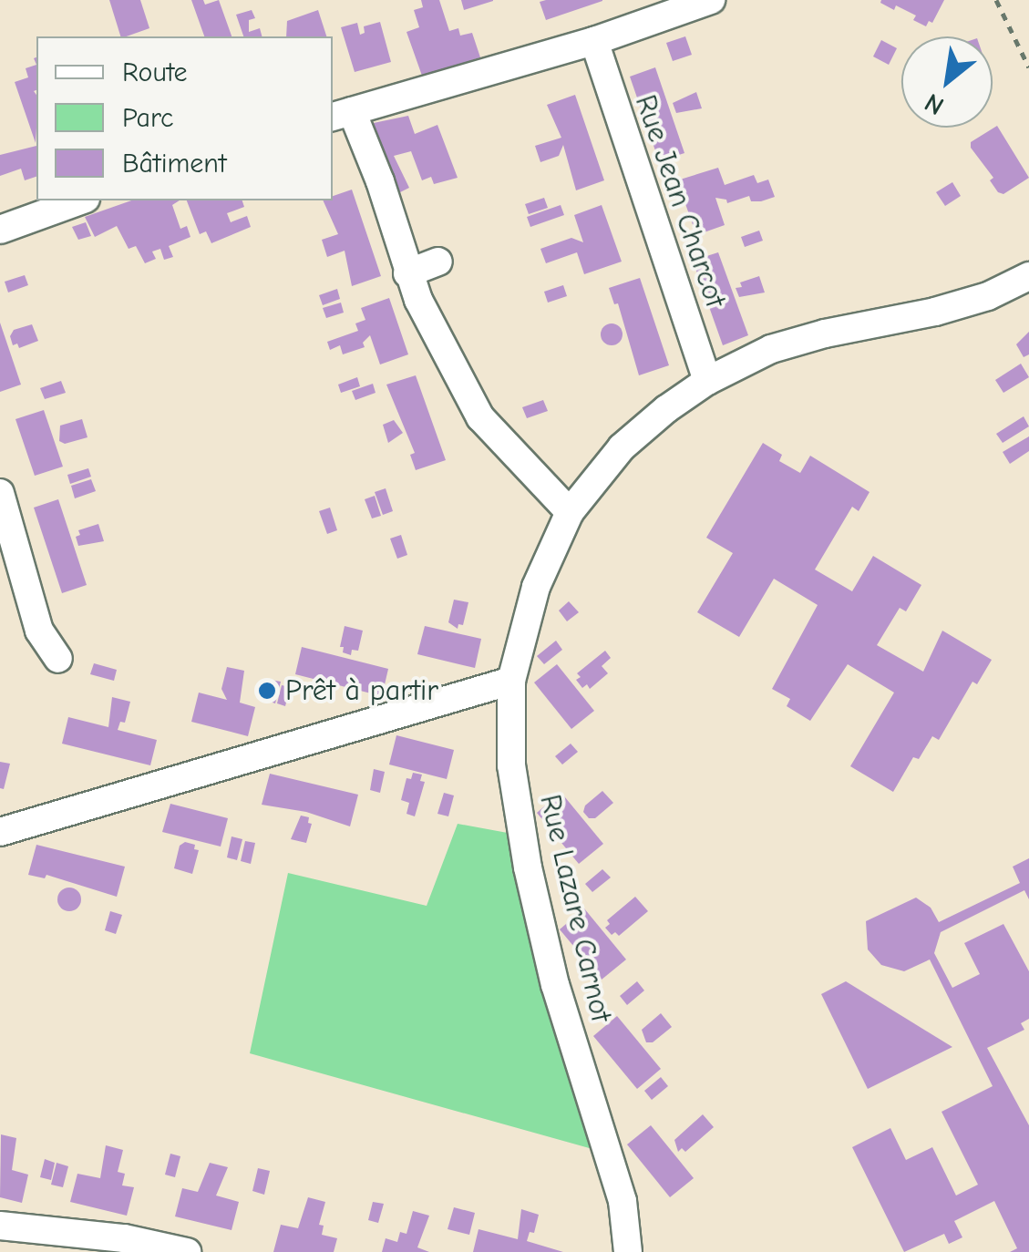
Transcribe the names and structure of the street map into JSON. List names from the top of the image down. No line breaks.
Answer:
{"streets":{"street":["Rue Jean Charcot","Rue Lazare Carnot"]},"crossings":[["Rue Jean Charcot","Rue Lazare Carnot"]],"places":["Prêt à partir"],"legend":["Route","Parc","Bâtiment"],"north":"bottom left"}
